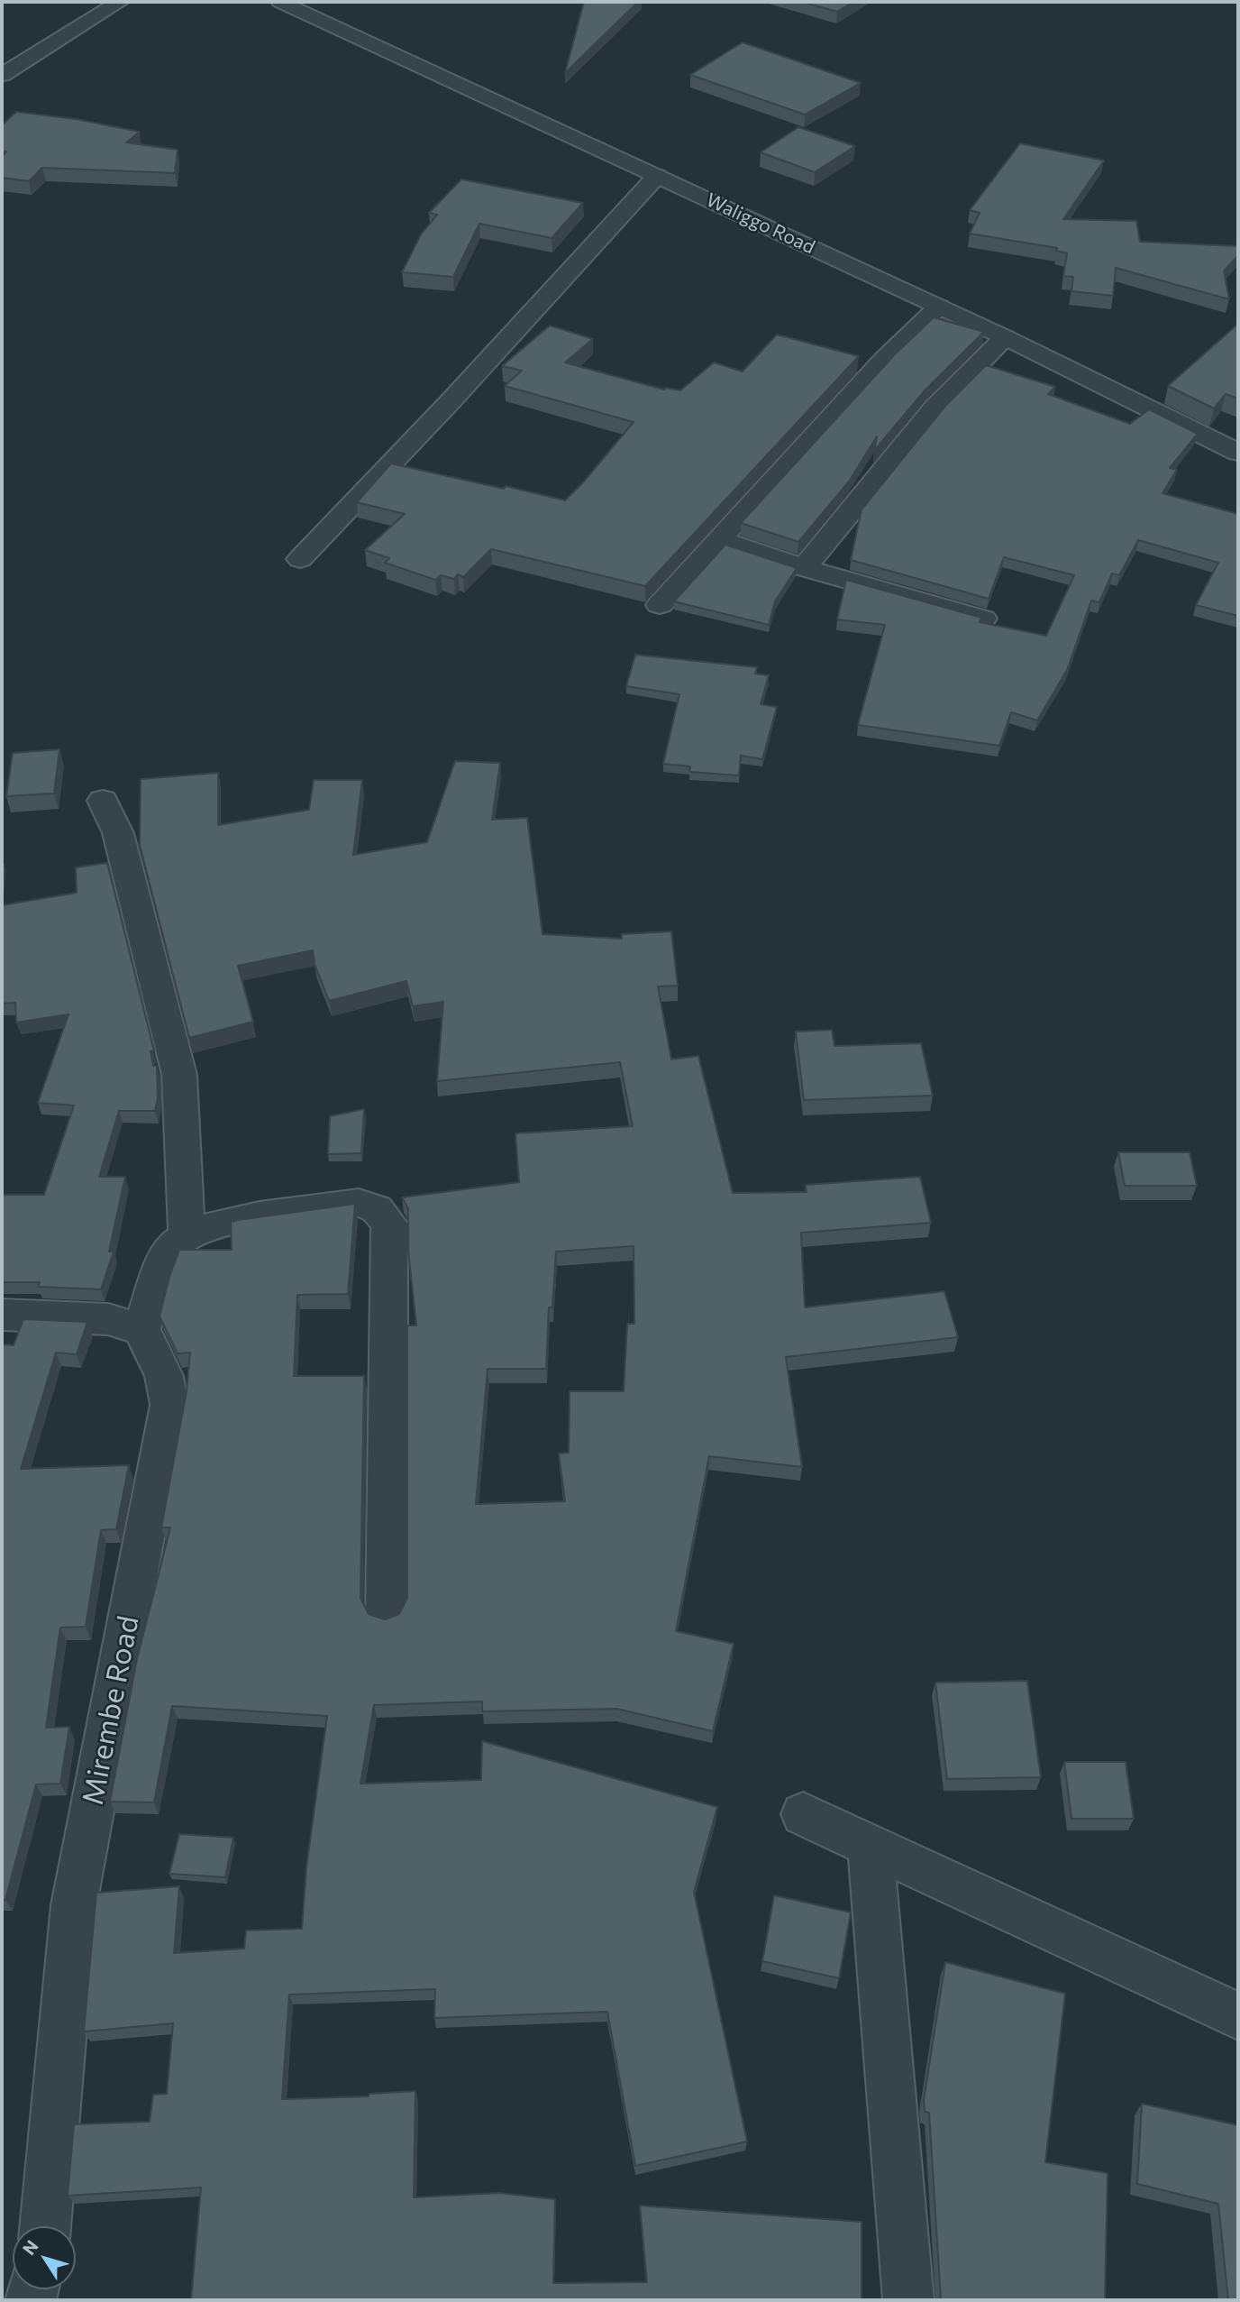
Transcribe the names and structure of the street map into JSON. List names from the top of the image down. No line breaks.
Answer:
{"streets":{"street":["Waliggo Road","Mirembe Road"]},"north":"top left"}
